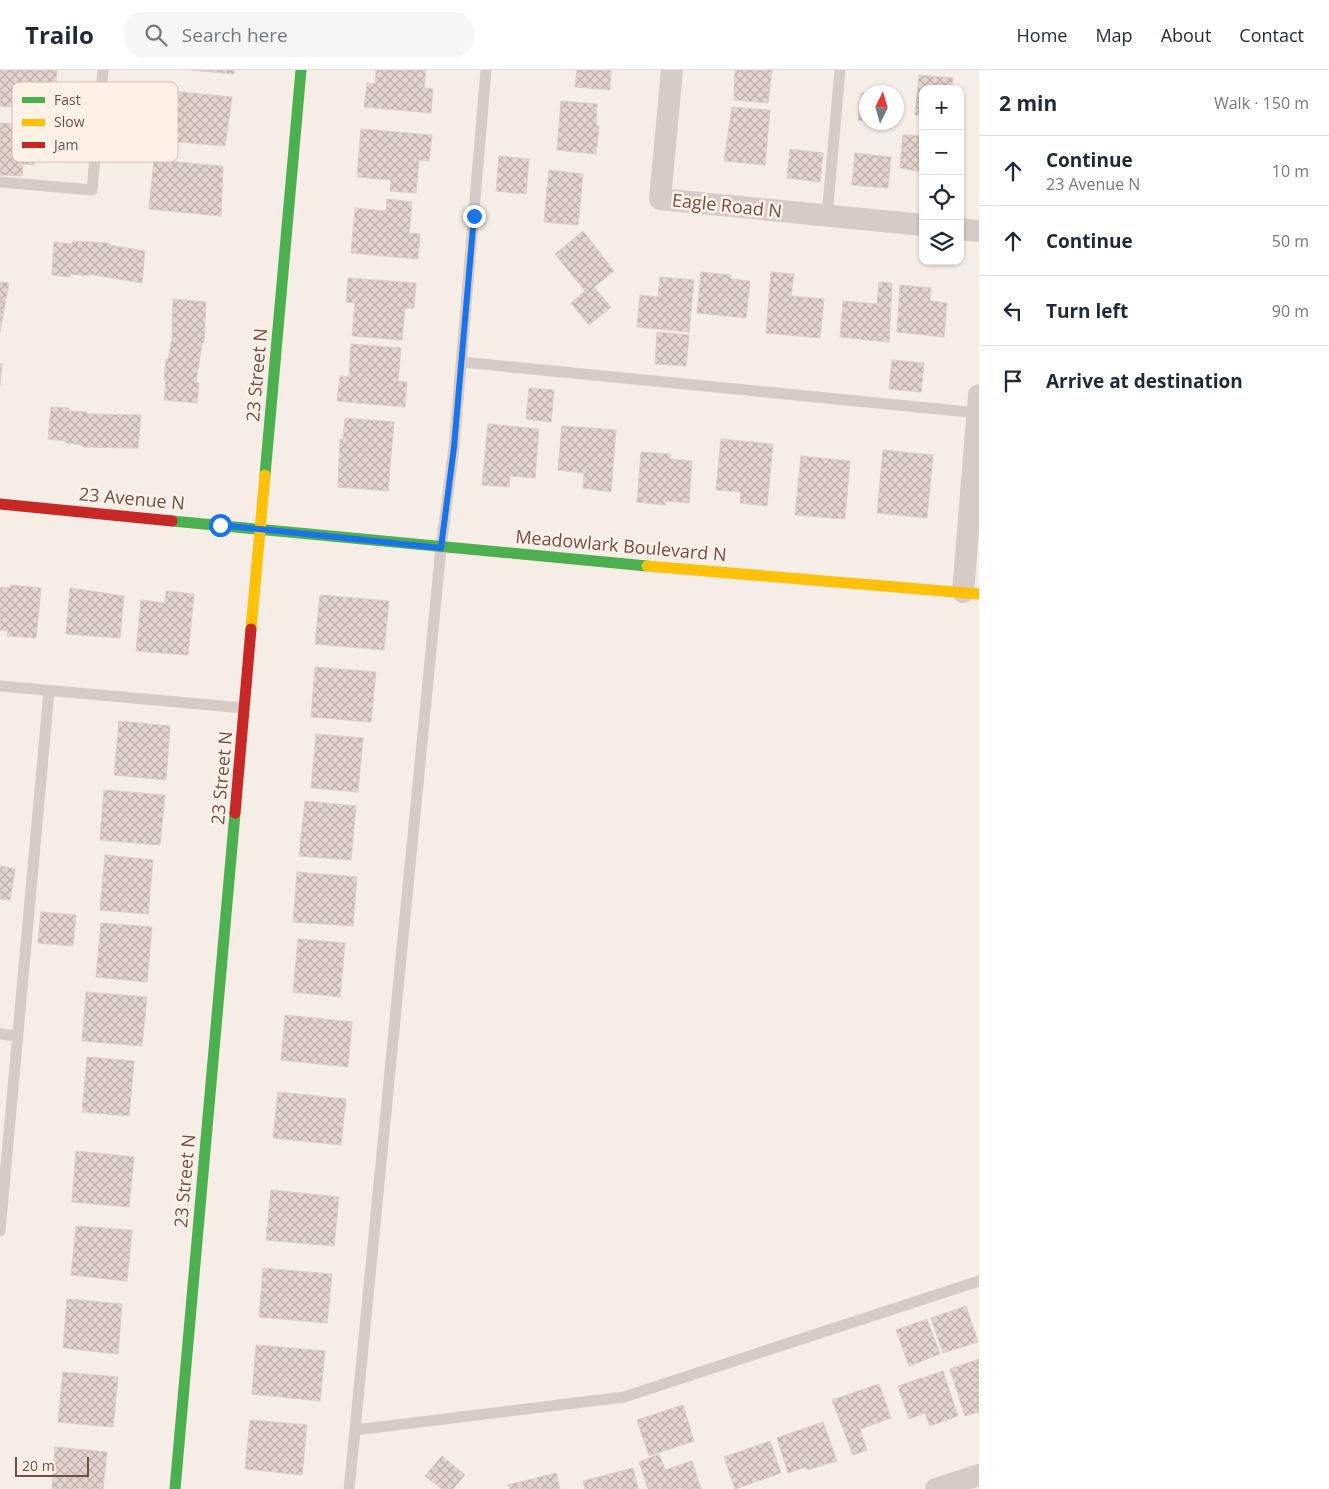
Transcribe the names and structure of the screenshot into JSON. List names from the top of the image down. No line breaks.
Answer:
{"streets":{"street":["Eagle Road N","23 Street N","23 Avenue N","Meadowlark Boulevard N"]},"crossings":[["23 Street N","23 Avenue N"],["23 Street N","Meadowlark Boulevard N"],["23 Avenue N","Meadowlark Boulevard N"]],"legend":["Fast","Slow","Jam"],"scale_bar":"20 m","north":"top","page":{"header":"Trailo","search":"Search here","nav":["Home","Map","About","Contact"],"heading":["2 min","Walk · 150 m"],"map_buttons":["+","−"],"list":[["Continue","23 Avenue N","10 m"],["Continue","50 m"],["Turn left","90 m"],"Arrive at destination"],"scale":"20 m"}}
